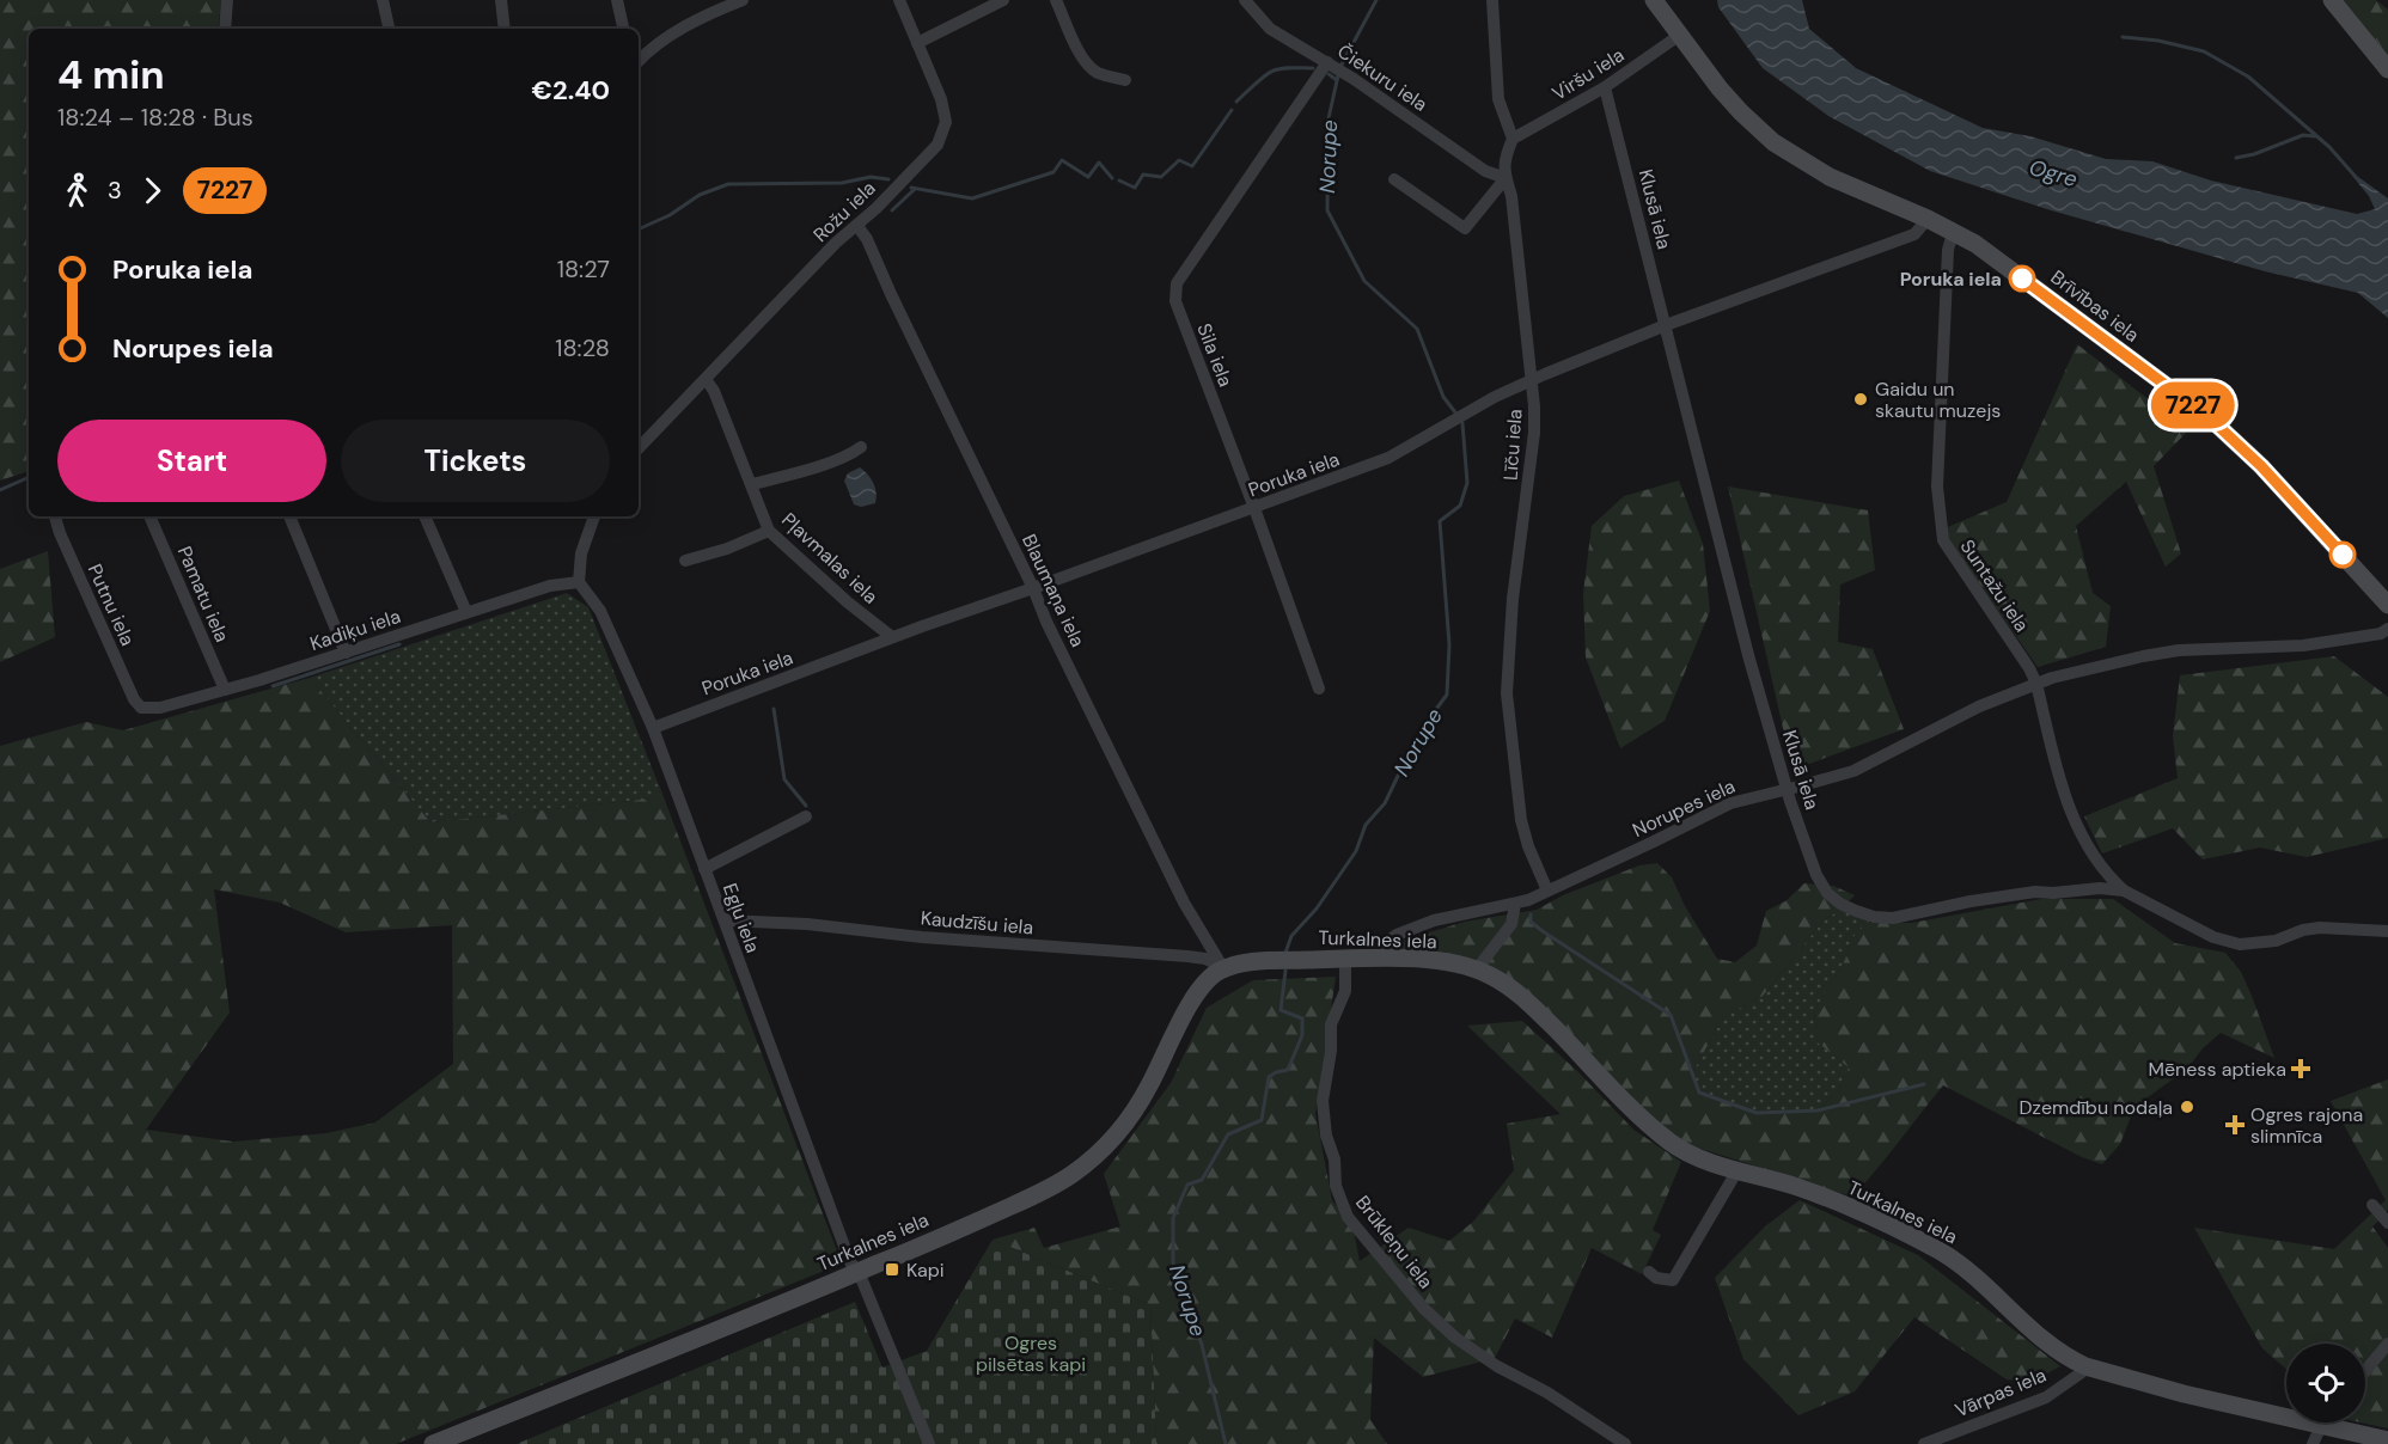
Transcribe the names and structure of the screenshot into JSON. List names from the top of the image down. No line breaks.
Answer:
{"streets":{"main road":["Brīvības iela","Turkalnes iela"],"street":["Viršu iela","Čiekuru iela","Klusā iela","Rožu iela","Sila iela","Līču iela","Poruka iela","Pļavmalas iela","Suntažu iela","Blaumaņa iela","Pamatu iela","Putnu iela","Kadiķu iela","Norupes iela","Egļu iela","Kaudzīšu iela","Brūkleņu iela","Vārpas iela"]},"crossings":[["Viršu iela","Klusā iela"],["Viršu iela","Brīvības iela"],["Viršu iela","Līču iela"],["Čiekuru iela","Sila iela"],["Čiekuru iela","Līču iela"],["Klusā iela","Poruka iela"],["Klusā iela","Suntažu iela"],["Klusā iela","Norupes iela"],["Rožu iela","Pļavmalas iela"],["Rožu iela","Blaumaņa iela"],["Brīvības iela","Poruka iela"],["Brīvības iela","Suntažu iela"],["Sila iela","Poruka iela"],["Līču iela","Poruka iela"],["Līču iela","Norupes iela"],["Poruka iela","Pļavmalas iela"],["Poruka iela","Blaumaņa iela"],["Poruka iela","Egļu iela"],["Suntažu iela","Norupes iela"],["Blaumaņa iela","Kaudzīšu iela"],["Blaumaņa iela","Turkalnes iela"],["Pamatu iela","Kadiķu iela"],["Putnu iela","Kadiķu iela"],["Kadiķu iela","Egļu iela"],["Norupes iela","Turkalnes iela"],["Egļu iela","Kaudzīšu iela"],["Egļu iela","Turkalnes iela"],["Kaudzīšu iela","Turkalnes iela"],["Turkalnes iela","Brūkleņu iela"],["Turkalnes iela","Vārpas iela"]],"water":["Norupe","Ogre"],"parks":["Ogres pilsētas kapi"],"places":{"other":["Poruka iela","Gaidu un skautu muzejs","Dzemdību nodaļa"],"health":["Mēness aptieka","Ogres rajona slimnīca"],"transit":["Kapi"]},"lines":["bus line 7227"],"page":{"on_map":"7227","heading":["4 min","18:24 – 18:28 · Bus","€2.40"],"legs":["3","7227"],"list":[{"name":"Poruka iela","value":"18:27"},{"name":"Norupes iela","value":"18:28"}],"buttons":["Start","Tickets"]}}
